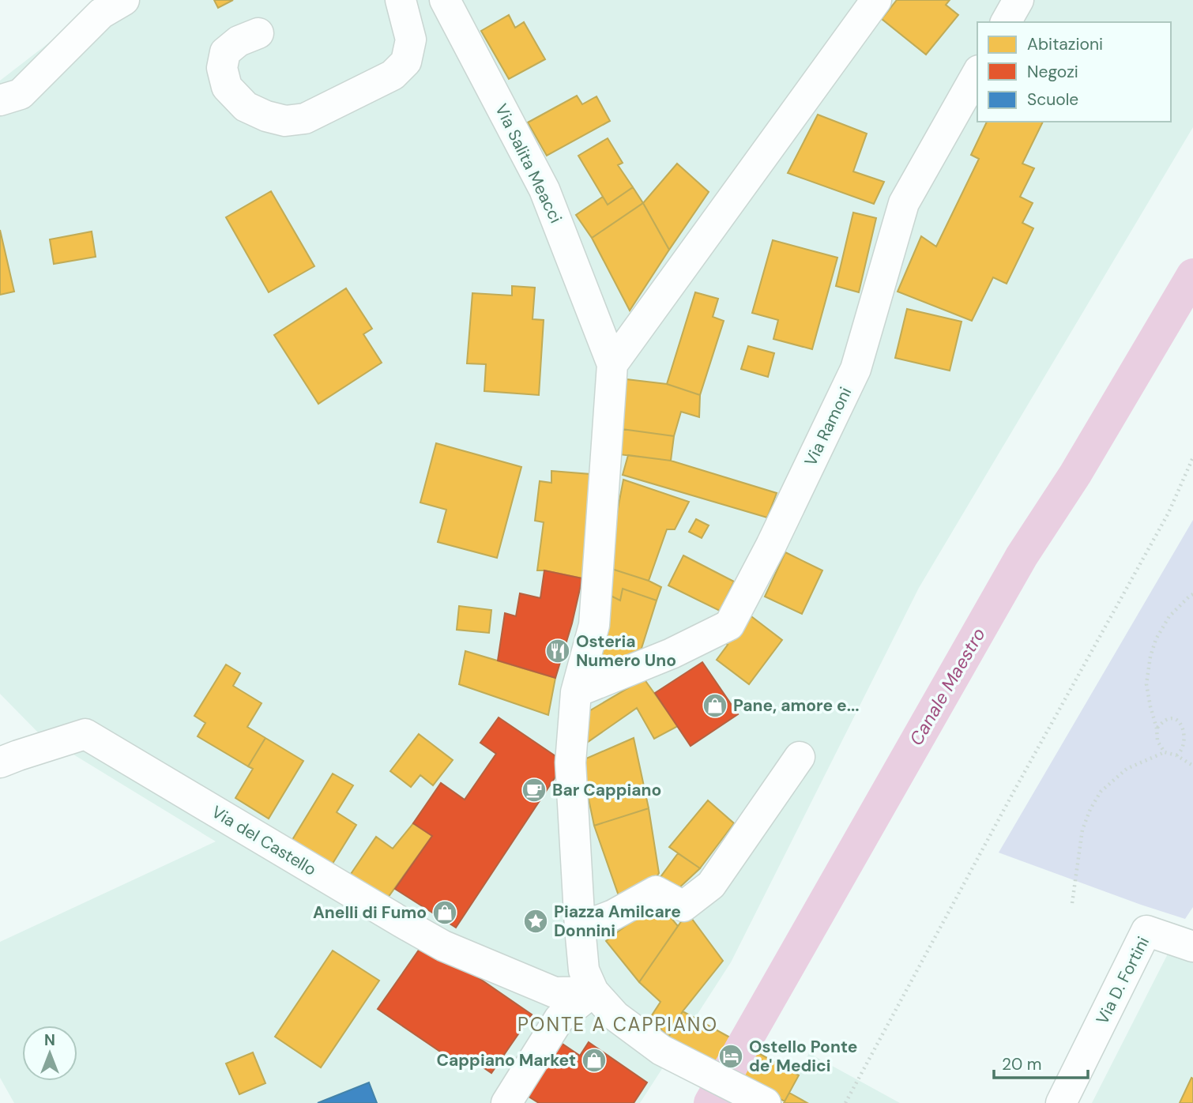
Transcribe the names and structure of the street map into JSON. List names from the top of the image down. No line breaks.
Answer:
{"streets":{"street":["Via Salita Meacci","Via Ramoni","Via del Castello","Via D. Fortini"]},"districts":["PONTE A CAPPIANO"],"water":["Canale Maestro"],"places":{"restaurant":["Osteria Numero Uno"],"shop":["Pane, amore e...","Anelli di Fumo","Cappiano Market"],"cafe":["Bar Cappiano"],"place":["Piazza Amilcare Donnini"],"hotel":["Ostello Ponte de' Medici"]},"legend":["Abitazioni","Negozi","Scuole"],"scale_bar":"20 m","north":"top"}
